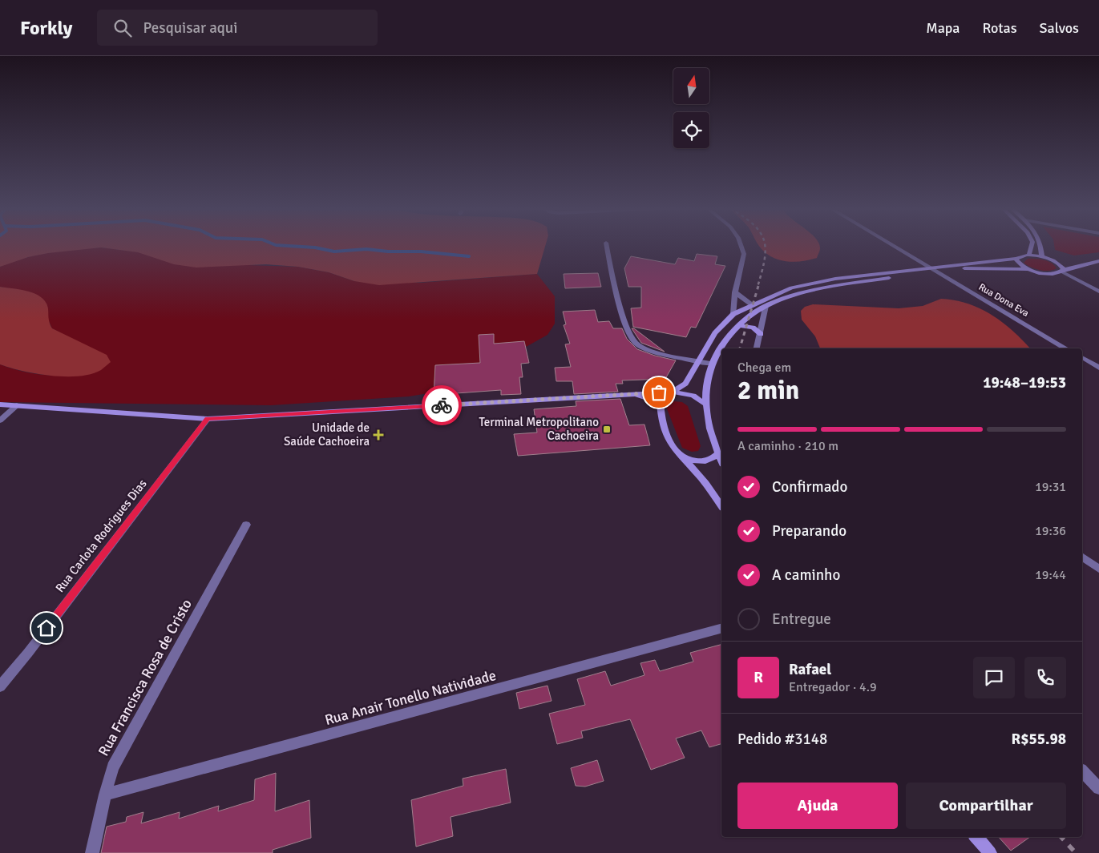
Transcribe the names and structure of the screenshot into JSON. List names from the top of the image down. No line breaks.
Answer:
{"streets":{"street":["Rua Dona Eva","Rua Carlota Rodrigues Dias","Rua Francisca Rosa de Cristo","Rua Anair Tonello Natividade"]},"crossings":[["Rua Francisca Rosa de Cristo","Rua Anair Tonello Natividade"]],"places":{"transit":["Terminal Metropolitano Cachoeira"],"health":["Unidade de Saúde Cachoeira"]},"north":"top","page":{"header":"Forkly","search":"Pesquisar aqui","nav":["Mapa","Rotas","Salvos"],"heading":["2 min","Chega em","19:48–19:53"],"panel":["Rafael","Entregador · 4.9","Pedido #3148","R$55.98"],"bar":"A caminho · 210 m","list":[["Confirmado","19:31"],["Preparando","19:36"],["A caminho","19:44"],"Entregue"],"round":"R","buttons":["Ajuda","Compartilhar"]}}
